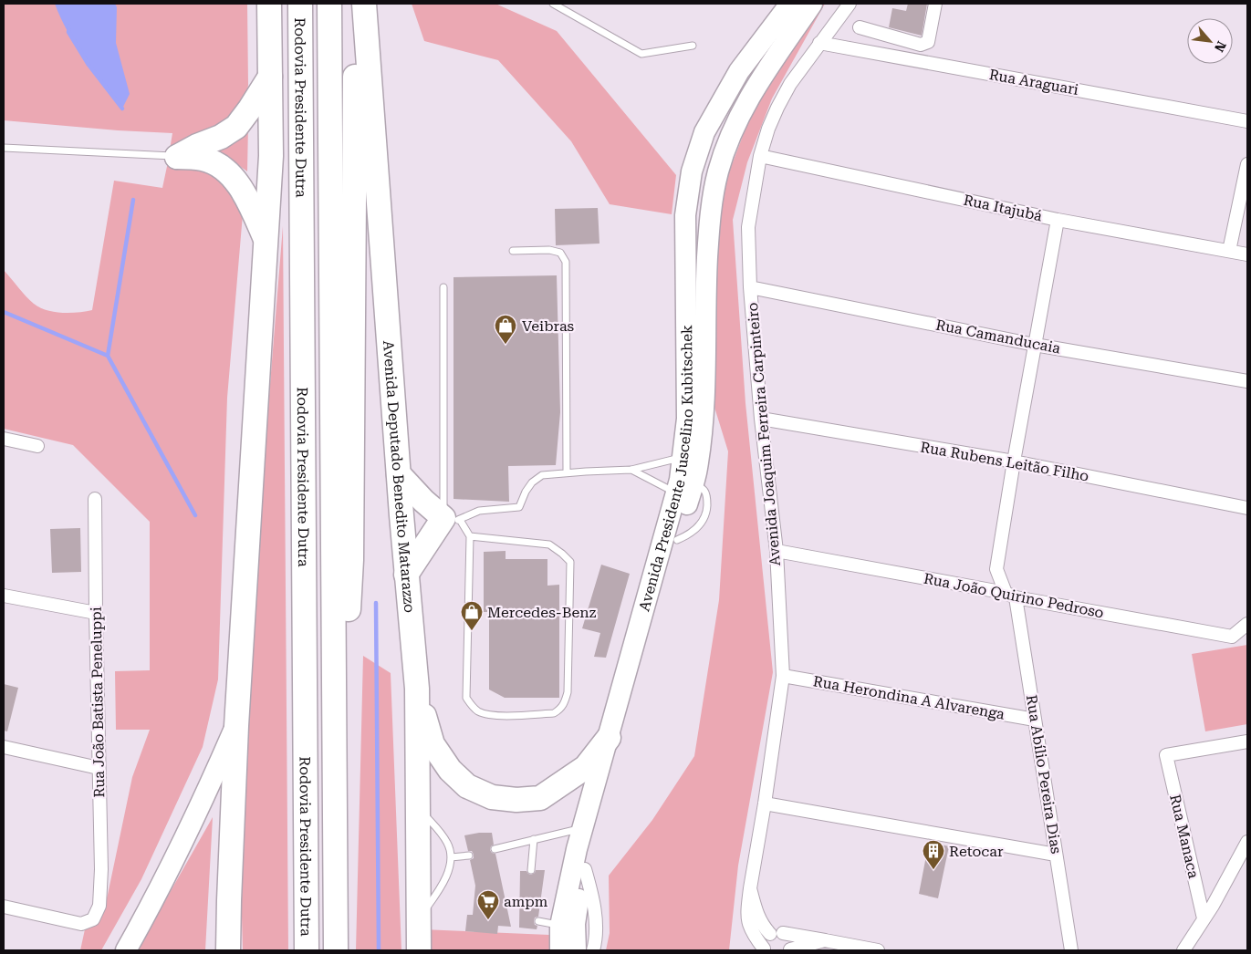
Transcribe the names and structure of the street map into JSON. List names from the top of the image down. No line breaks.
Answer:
{"streets":{"highway":["Rodovia Presidente Dutra","Avenida Deputado Benedito Matarazzo"],"main road":["Avenida Presidente Juscelino Kubitschek"],"street":["Rua Araguari","Rua Itajubá","Rua Camanducaia","Avenida Joaquim Ferreira Carpinteiro","Rua Rubens Leitão Filho","Rua João Quirino Pedroso","Rua Herondina A Alvarenga","Rua João Batista Peneluppi","Rua Abílio Pereira Dias","Rua Manaca"]},"crossings":[["Rua Araguari","Avenida Joaquim Ferreira Carpinteiro"],["Rua Itajubá","Avenida Joaquim Ferreira Carpinteiro"],["Rua Itajubá","Rua Abílio Pereira Dias"],["Rua Camanducaia","Avenida Joaquim Ferreira Carpinteiro"],["Rua Camanducaia","Rua Abílio Pereira Dias"],["Avenida Joaquim Ferreira Carpinteiro","Rua Rubens Leitão Filho"],["Avenida Joaquim Ferreira Carpinteiro","Rua João Quirino Pedroso"],["Avenida Joaquim Ferreira Carpinteiro","Rua Herondina A Alvarenga"],["Rua Rubens Leitão Filho","Rua Abílio Pereira Dias"],["Rua João Quirino Pedroso","Rua Abílio Pereira Dias"],["Rua Herondina A Alvarenga","Rua Abílio Pereira Dias"]],"places":{"shop":["Veibras","Mercedes-Benz"],"building":["Retocar"],"supermarket":["ampm"]},"north":"bottom right"}
